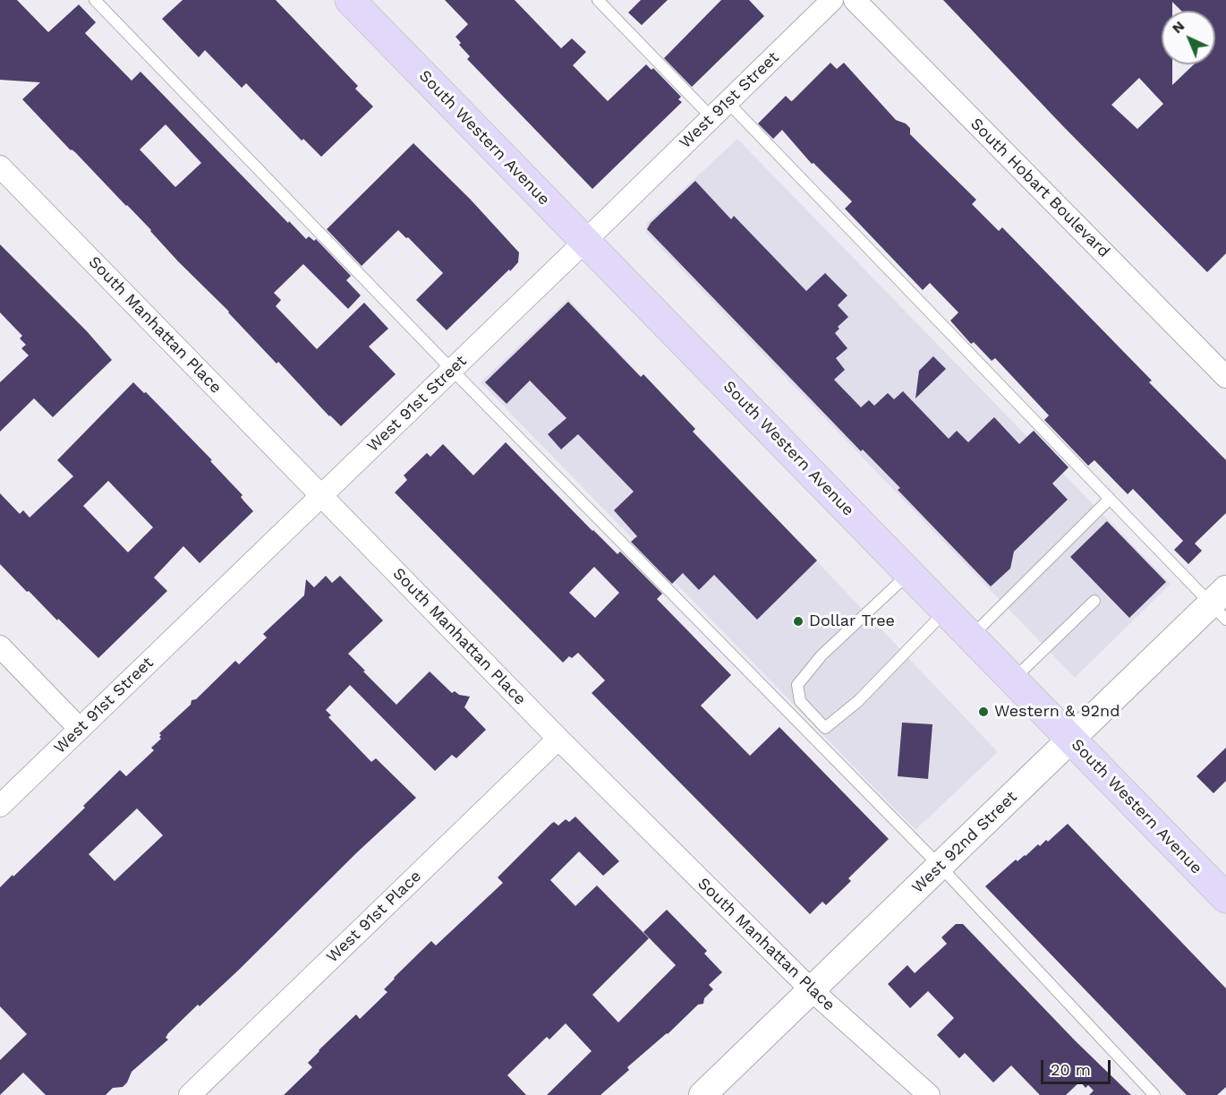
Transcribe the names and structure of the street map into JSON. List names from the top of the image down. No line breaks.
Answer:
{"streets":{"main road":["South Western Avenue"],"street":["West 91st Street","South Hobart Boulevard","South Manhattan Place","West 92nd Street","West 91st Place"]},"crossings":[["West 91st Street","South Western Avenue"],["West 91st Street","South Manhattan Place"],["South Western Avenue","West 92nd Street"],["South Manhattan Place","West 92nd Street"],["South Manhattan Place","West 91st Place"]],"places":["Dollar Tree","Western & 92nd"],"scale_bar":"20 m","north":"top left"}
